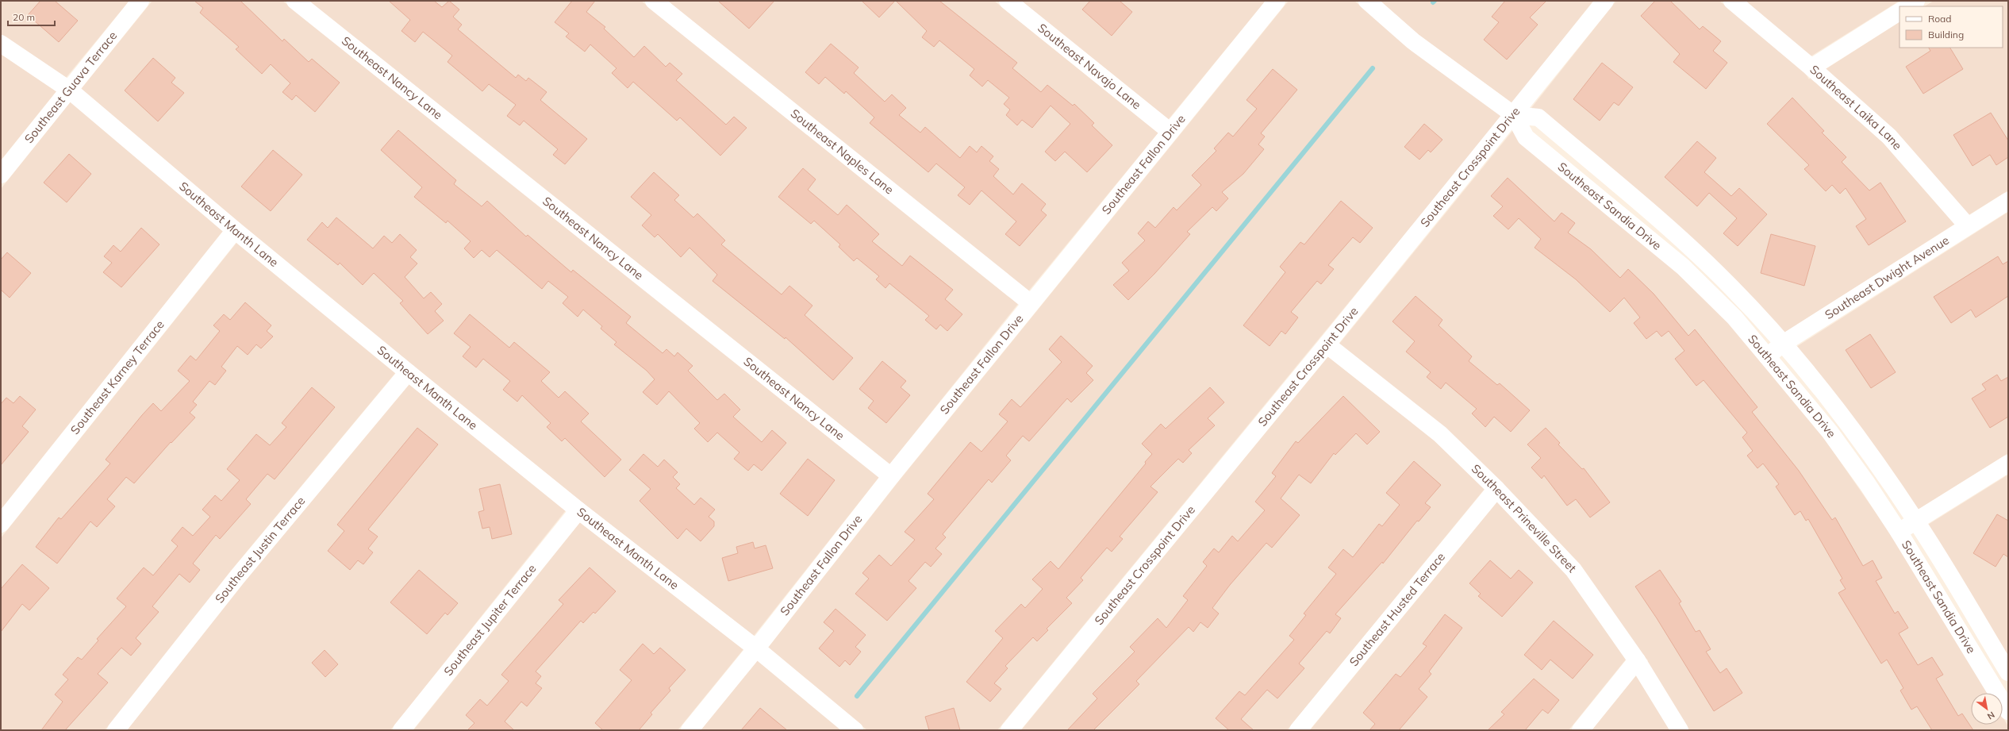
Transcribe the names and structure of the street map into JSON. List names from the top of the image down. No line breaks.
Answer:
{"streets":{"street":["Southeast Navajo Lane","Southeast Nancy Lane","Southeast Guava Terrace","Southeast Laika Lane","Southeast Naples Lane","Southeast Fallon Drive","Southeast Crosspoint Drive","Southeast Sandia Drive","Southeast Manth Lane","Southeast Dwight Avenue","Southeast Karney Terrace","Southeast Prineville Street","Southeast Justin Terrace","Southeast Husted Terrace","Southeast Jupiter Terrace"]},"crossings":[["Southeast Navajo Lane","Southeast Fallon Drive"],["Southeast Nancy Lane","Southeast Fallon Drive"],["Southeast Guava Terrace","Southeast Manth Lane"],["Southeast Laika Lane","Southeast Dwight Avenue"],["Southeast Naples Lane","Southeast Fallon Drive"],["Southeast Fallon Drive","Southeast Manth Lane"],["Southeast Crosspoint Drive","Southeast Sandia Drive"],["Southeast Crosspoint Drive","Southeast Prineville Street"],["Southeast Sandia Drive","Southeast Dwight Avenue"],["Southeast Manth Lane","Southeast Karney Terrace"],["Southeast Manth Lane","Southeast Justin Terrace"],["Southeast Manth Lane","Southeast Jupiter Terrace"],["Southeast Prineville Street","Southeast Husted Terrace"]],"legend":["Road","Building"],"scale_bar":"20 m","north":"bottom right"}
